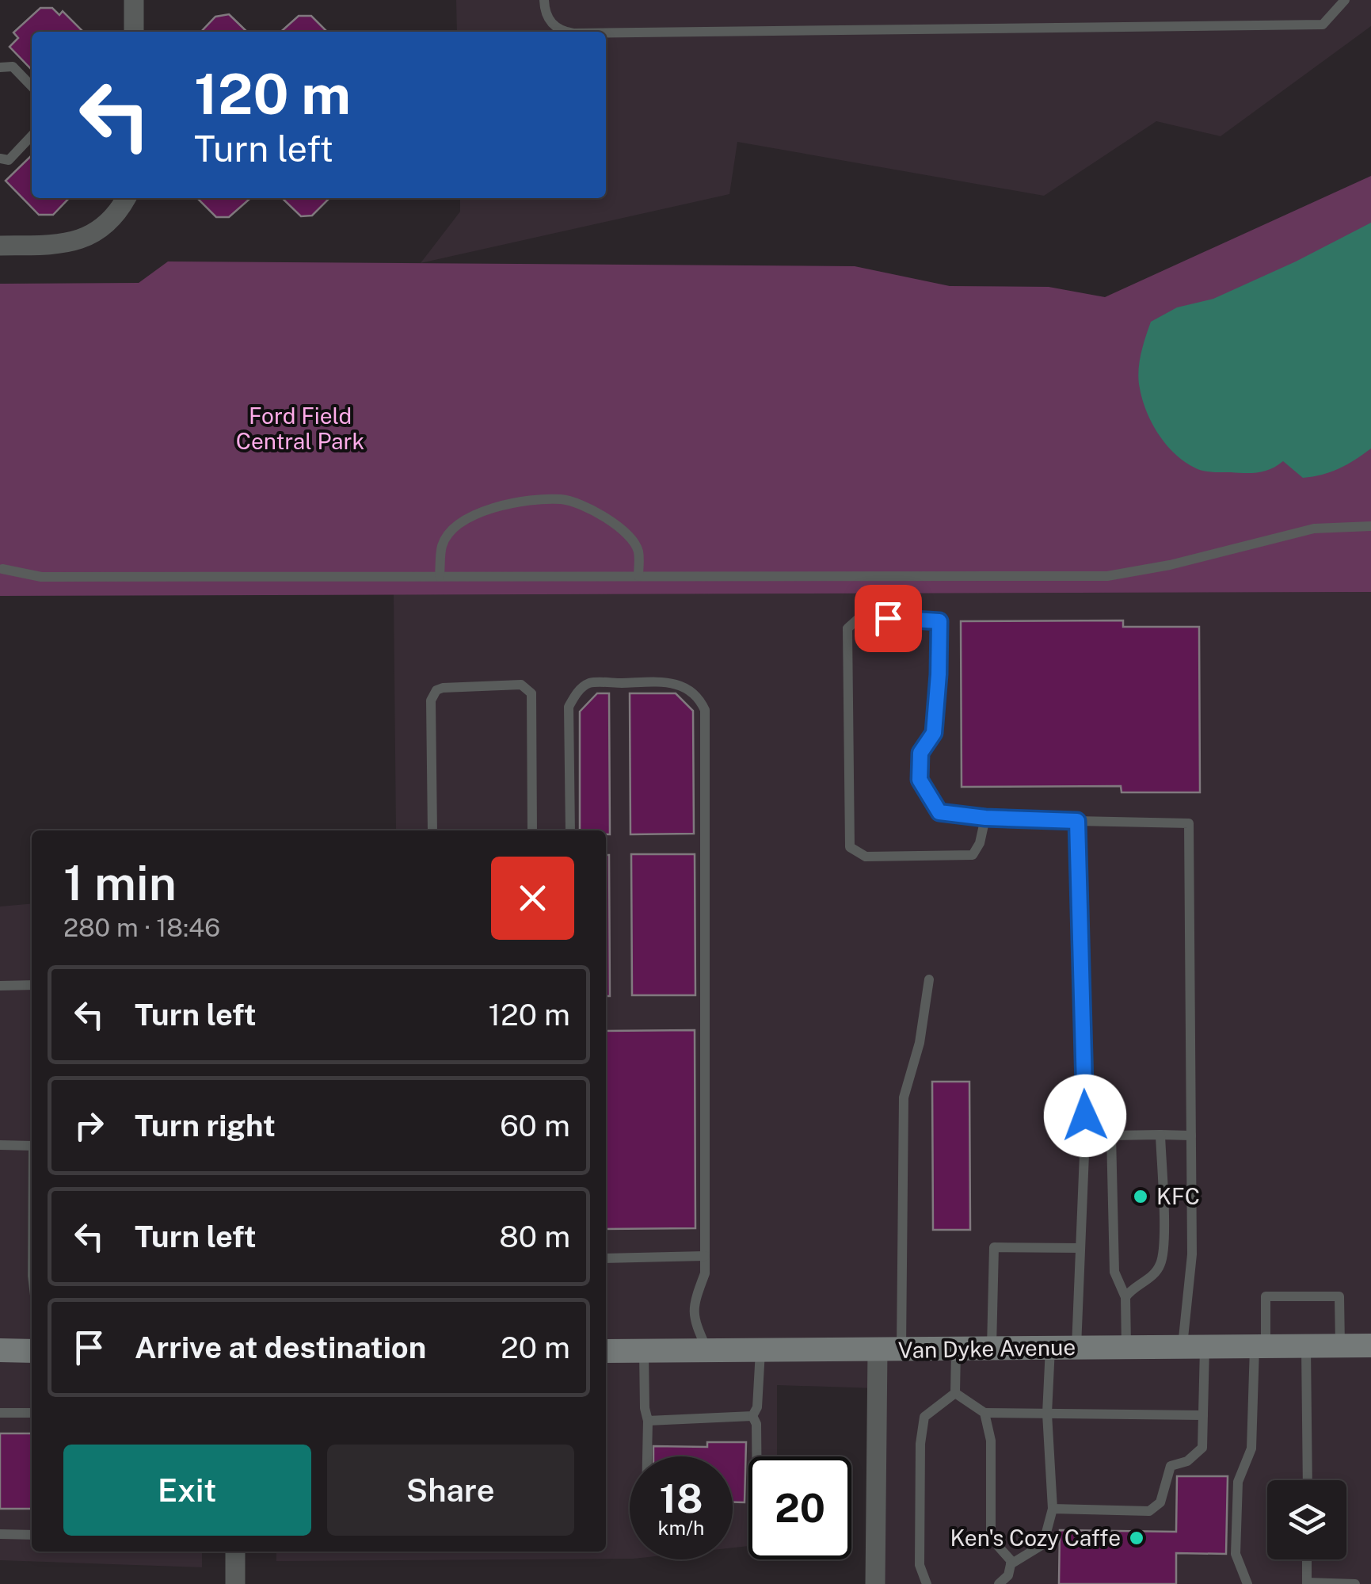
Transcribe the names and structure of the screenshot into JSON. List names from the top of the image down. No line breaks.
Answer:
{"streets":{"main road":["Van Dyke Avenue"]},"parks":["Ford Field Central Park"],"places":["KFC","Ken's Cozy Caffe"],"page":{"turn":["120 m","Turn left"],"heading":["1 min","280 m · 18:46"],"list":[{"name":"Turn left","value":"120 m"},{"name":"Turn right","value":"60 m"},{"name":"Turn left","value":"80 m"},{"name":"Arrive at destination","value":"20 m"}],"buttons":["Exit","Share"],"speed":"18 km/h","limit":"20"}}
